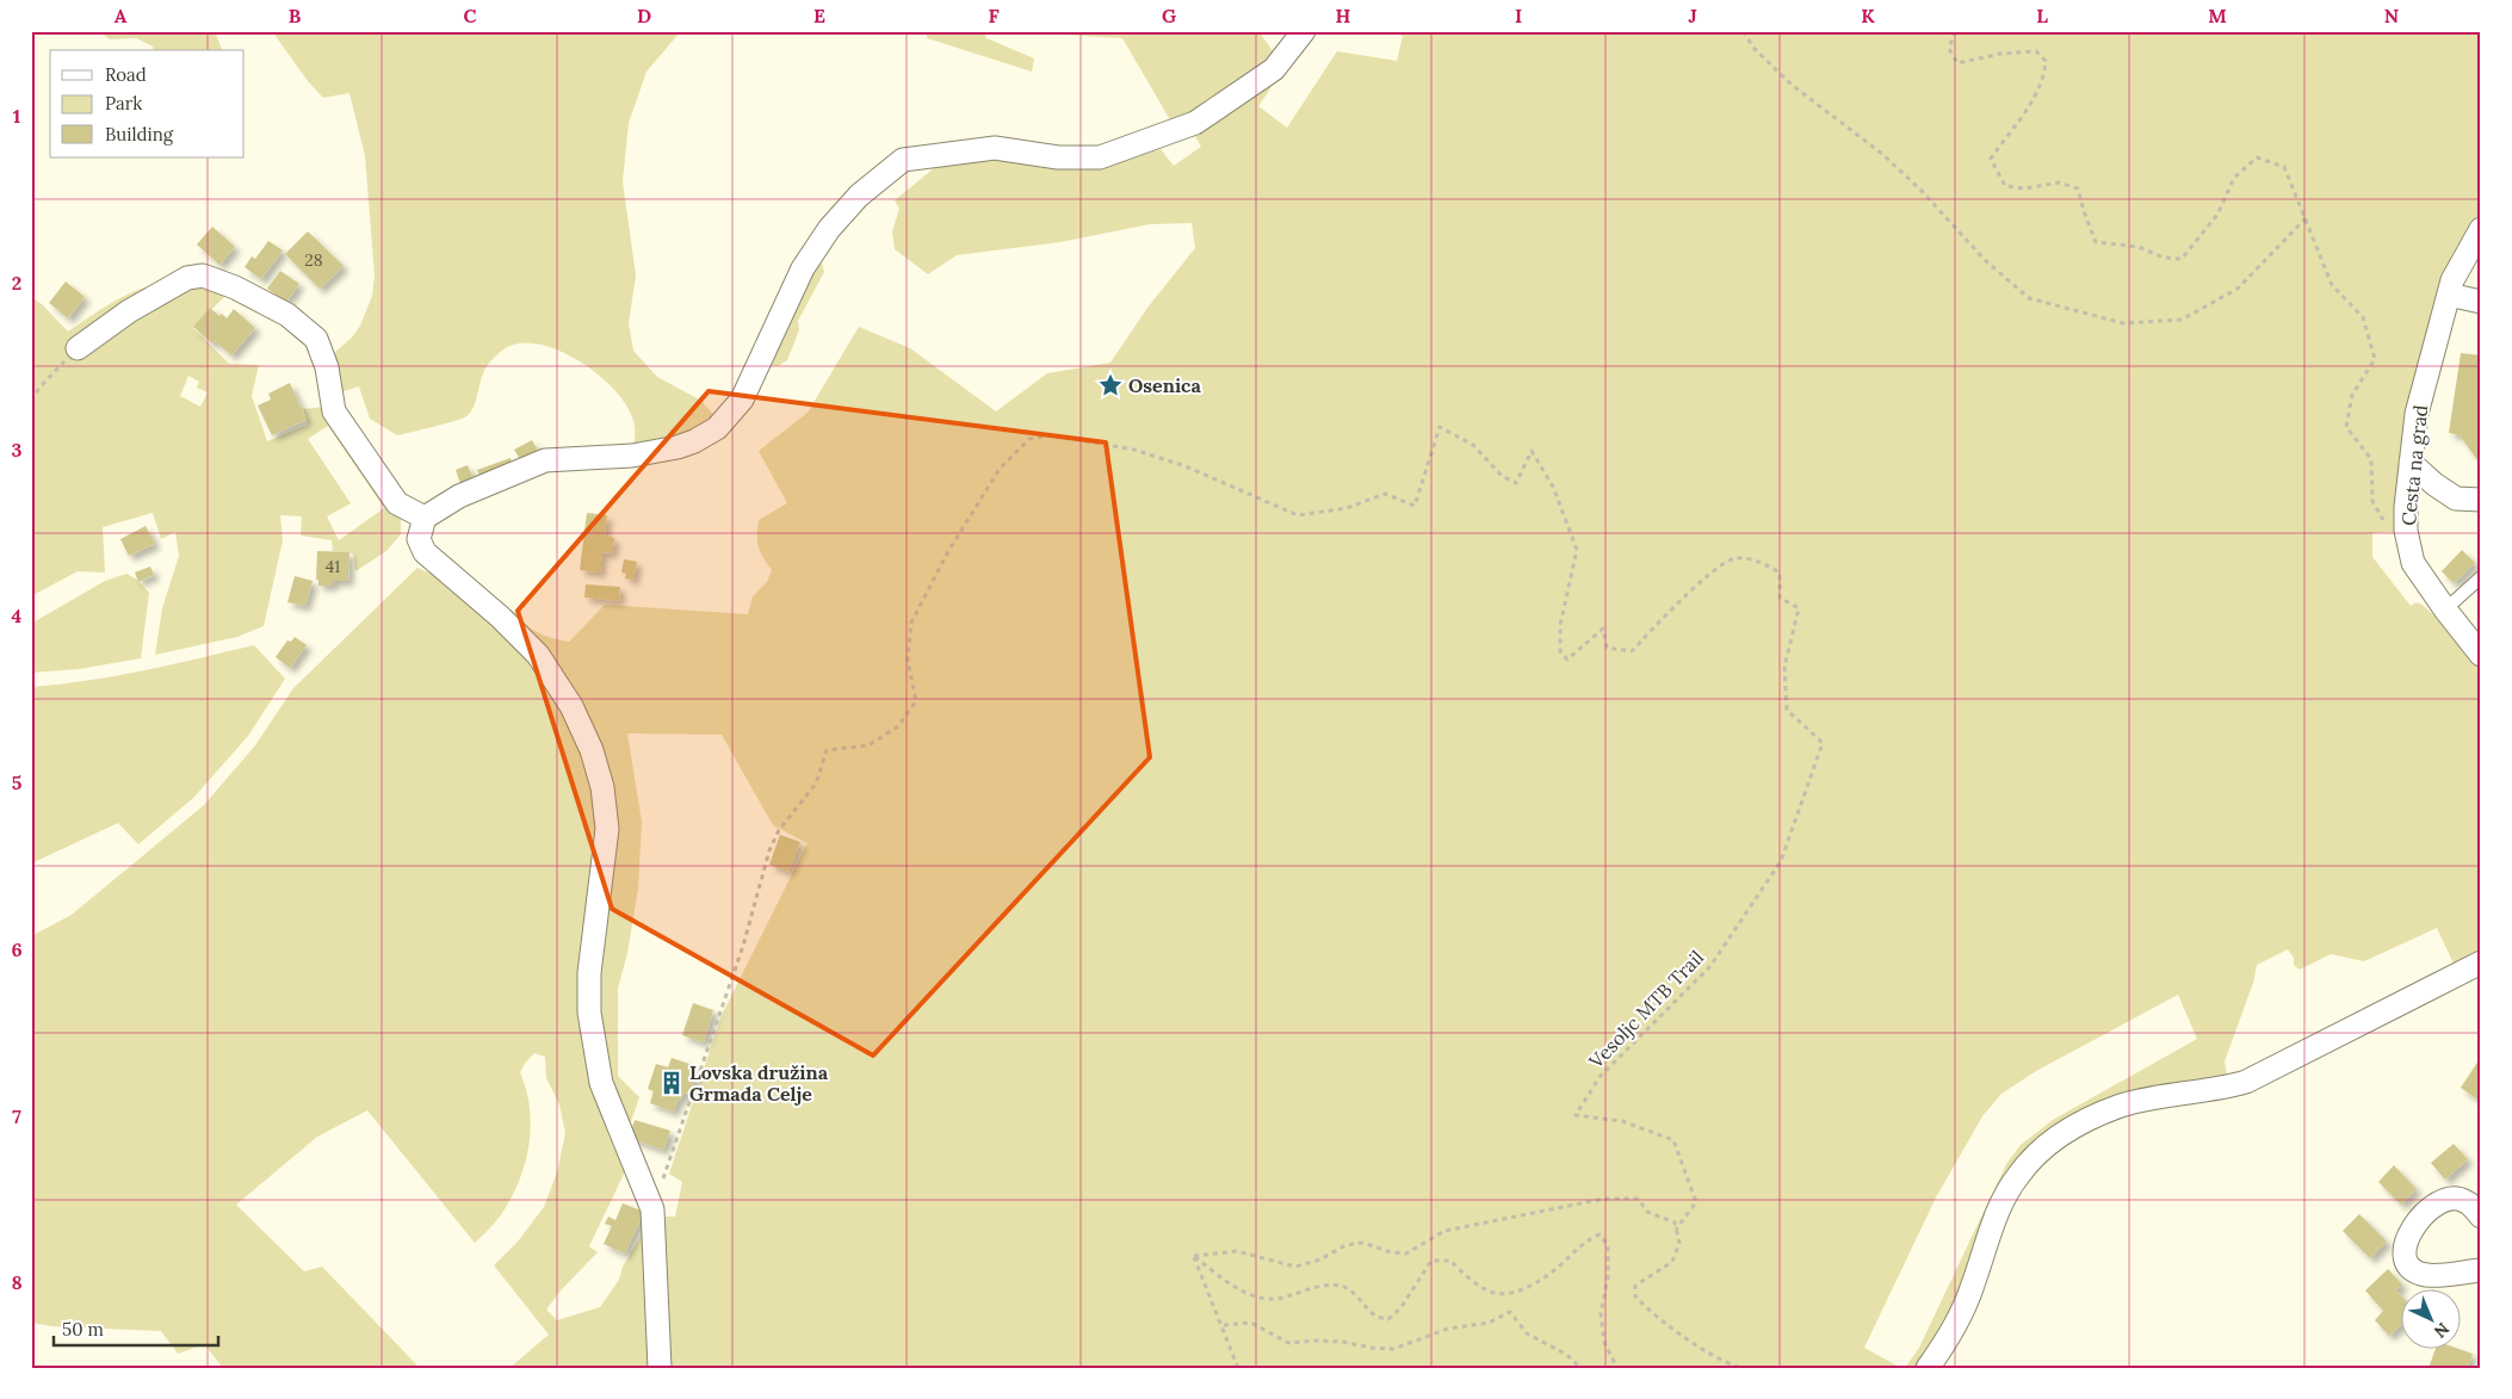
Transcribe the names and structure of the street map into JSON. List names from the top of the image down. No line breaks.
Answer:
{"streets":{"street":["Cesta na grad"],"path":["Vesoljc MTB Trail"]},"places":{"place":["Osenica"],"building":["Lovska družina Grmada Celje"]},"house_numbers":["28","41"],"legend":["Road","Park","Building"],"scale_bar":"50 m","north":"bottom right","grid":{"columns":["A","B","C","D","E","F","G","H","I","J","K","L","M","N"],"rows":["1","2","3","4","5","6","7","8"]}}
